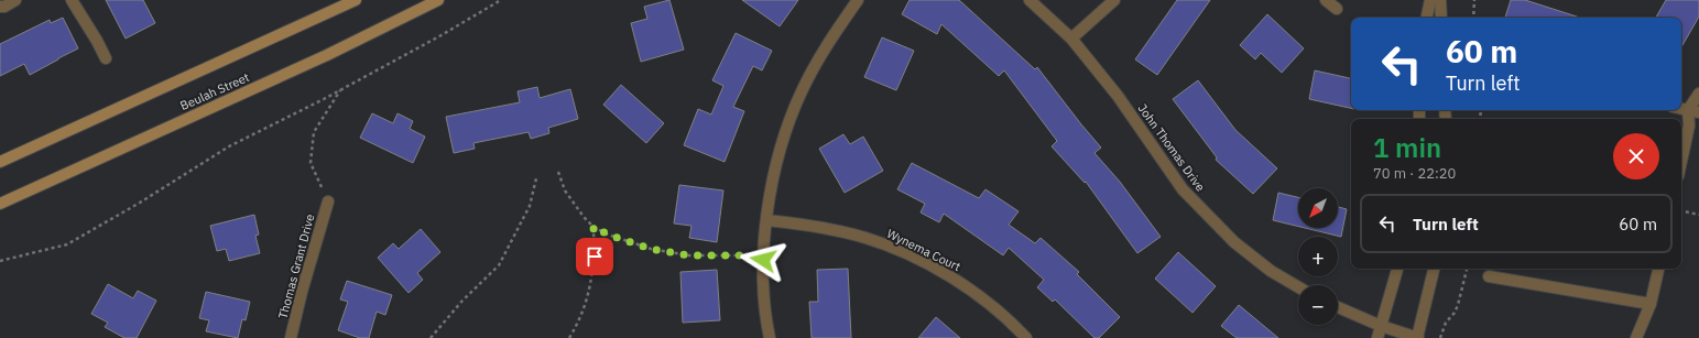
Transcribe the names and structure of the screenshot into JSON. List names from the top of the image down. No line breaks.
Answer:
{"streets":{"main road":["Beulah Street"],"street":["John Thomas Drive","Wynema Court","Thomas Grant Drive"]},"north":"bottom left","page":{"turn":["60 m","Turn left"],"heading":["1 min","70 m · 22:20"],"map_buttons":["+","−"],"list":[{"name":"Turn left","value":"60 m"}]}}
